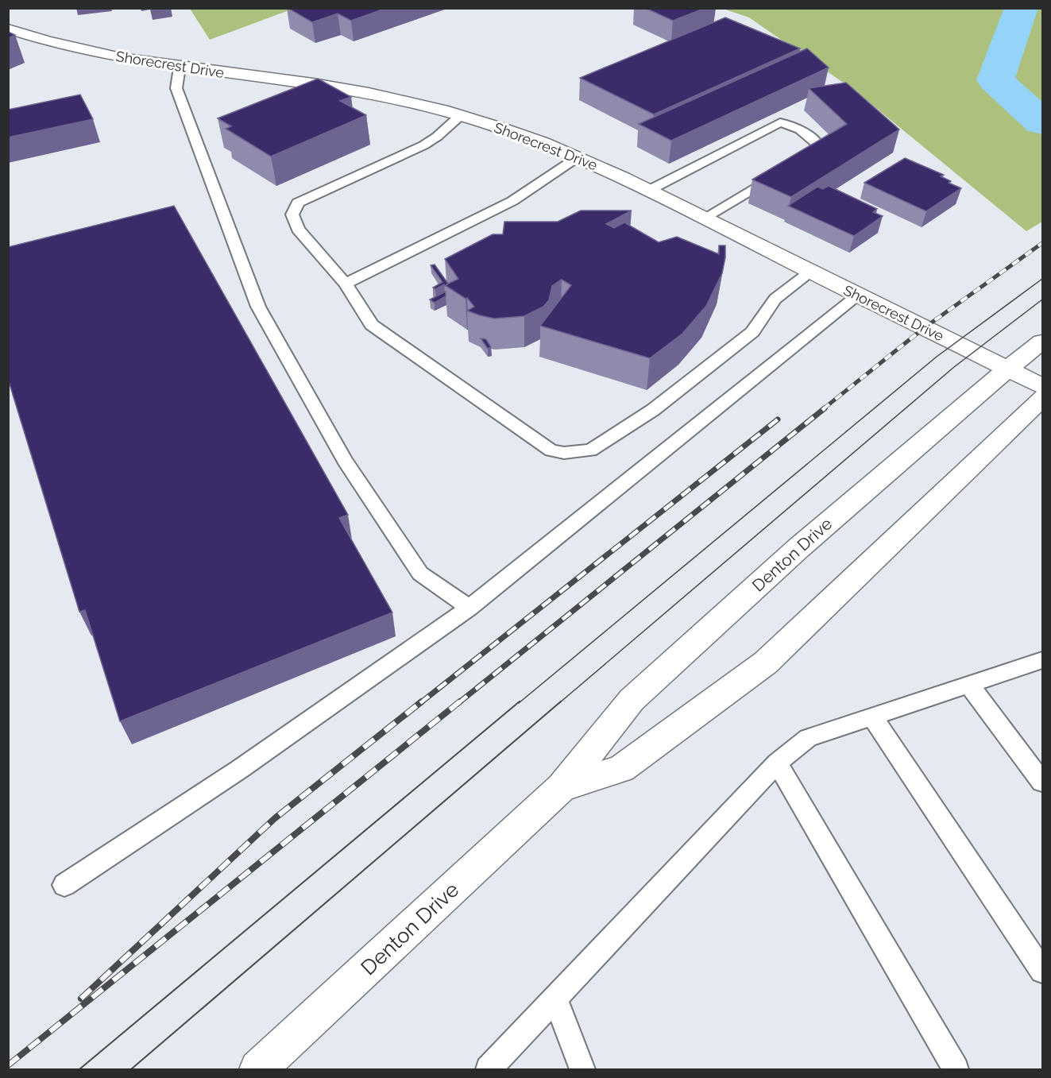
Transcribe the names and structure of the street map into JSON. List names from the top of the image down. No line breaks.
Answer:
{"streets":{"main road":["Shorecrest Drive","Denton Drive"]},"crossings":[["Shorecrest Drive","Denton Drive"]]}
